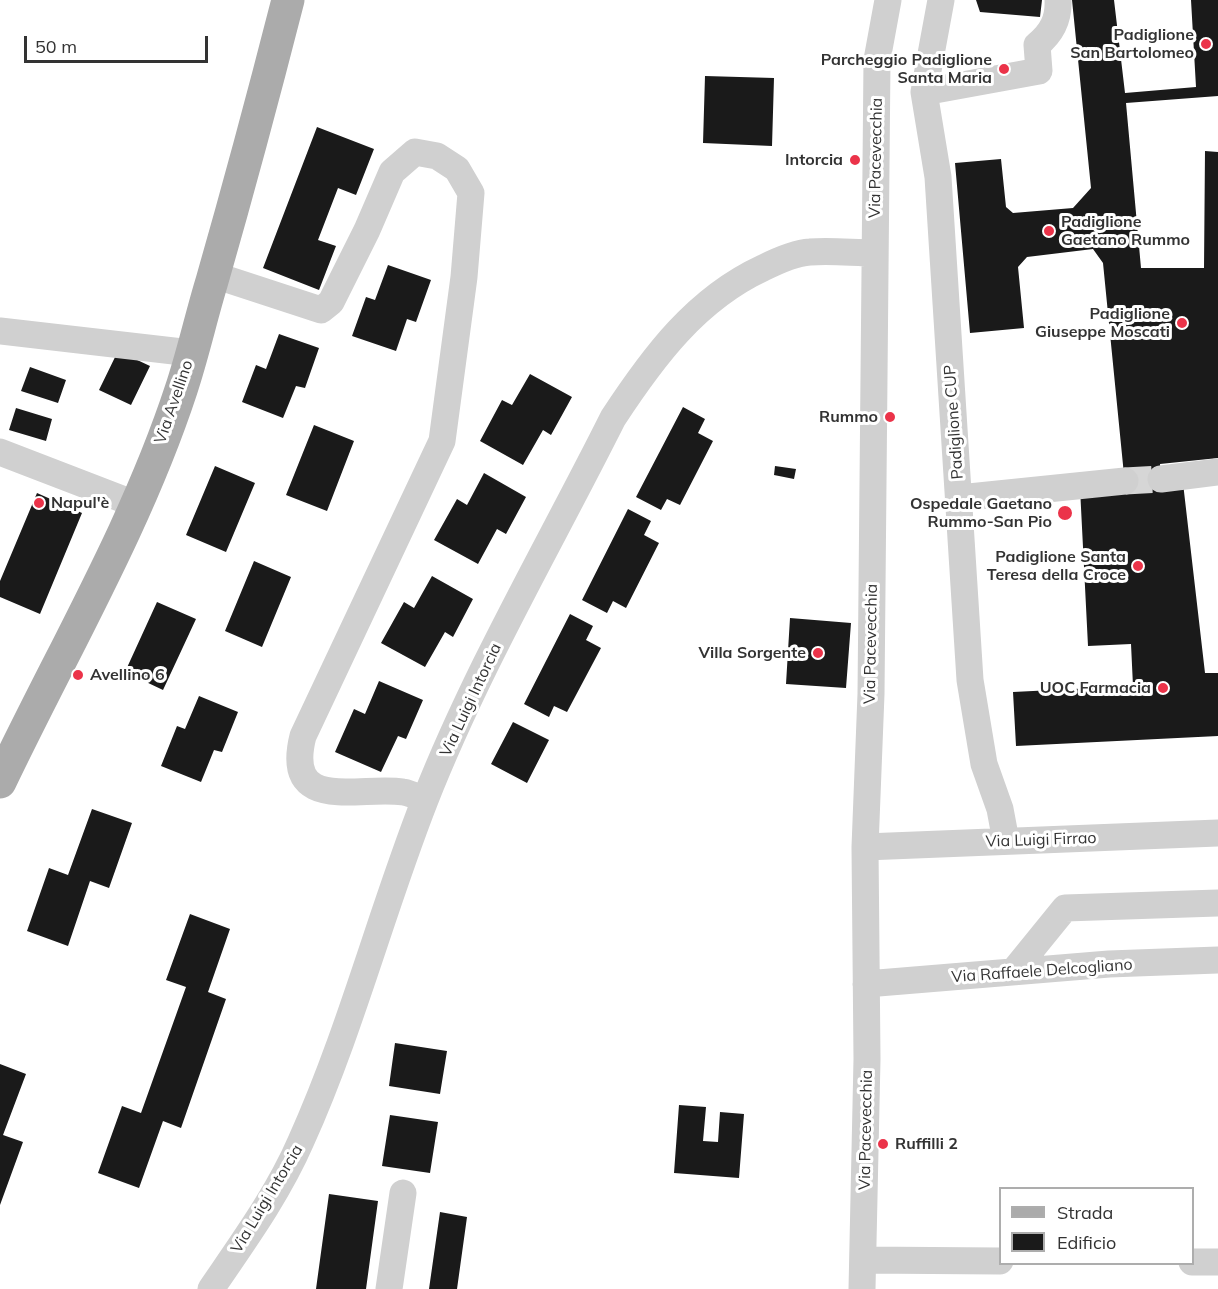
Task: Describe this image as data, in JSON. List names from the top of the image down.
{
  "streets": {
    "main road": ["Via Avellino"],
    "street": [
      "Via Pacevecchia",
      "Padiglione CUP",
      "Via Luigi Intorcia",
      "Via Luigi Firrao",
      "Via Raffaele Delcogliano"
    ]
  },
  "crossings": [
    ["Via Pacevecchia", "Via Luigi Intorcia"],
    ["Via Pacevecchia", "Via Luigi Firrao"],
    ["Via Pacevecchia", "Via Raffaele Delcogliano"],
    ["Padiglione CUP", "Via Luigi Firrao"]
  ],
  "places": [
    "Padiglione San Bartolomeo",
    "Parcheggio Padiglione Santa Maria",
    "Intorcia",
    "Padiglione Gaetano Rummo",
    "Padiglione Giuseppe Moscati",
    "Rummo",
    "Napul'è",
    "Ospedale Gaetano Rummo-San Pio",
    "Padiglione Santa Teresa della Croce",
    "Villa Sorgente",
    "Avellino 6",
    "UOC Farmacia",
    "Ruffilli 2"
  ],
  "legend": ["Strada", "Edificio"],
  "scale_bar": "50 m"
}
